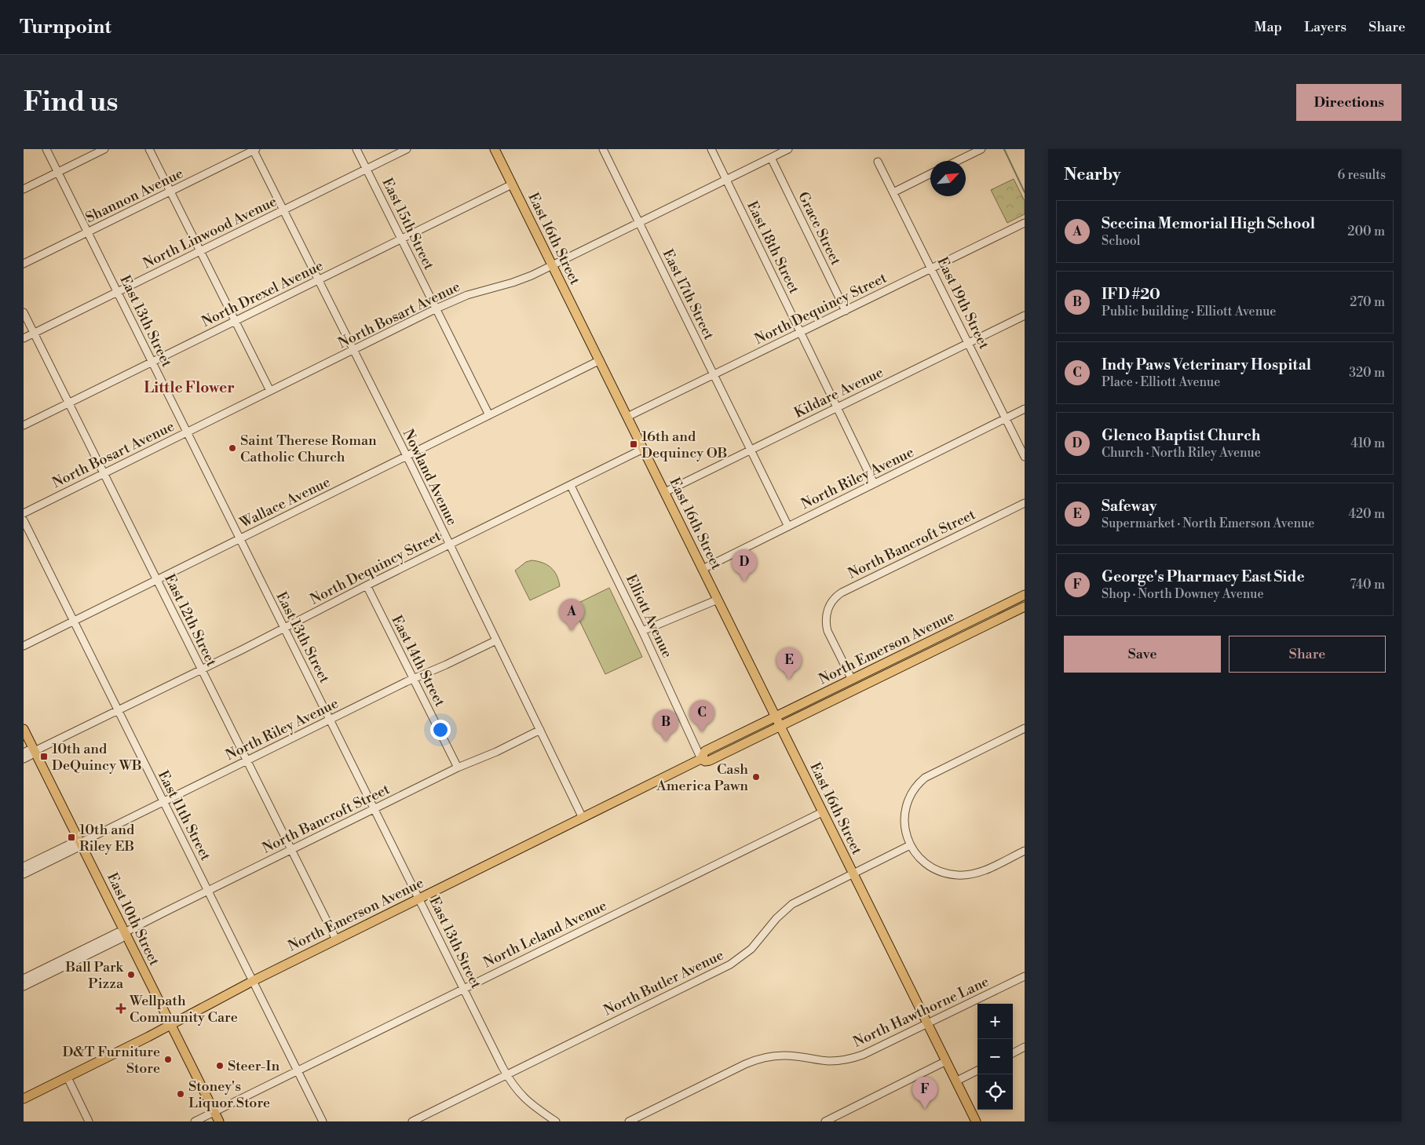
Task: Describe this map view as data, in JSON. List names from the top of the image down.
{
  "streets": {
    "main road": ["East 16th Street", "North Emerson Avenue", "East 10th Street"],
    "street": [
      "Shannon Avenue",
      "East 15th Street",
      "Grace Street",
      "North Linwood Avenue",
      "East 18th Street",
      "North Drexel Avenue",
      "East 17th Street",
      "East 19th Street",
      "North Dequincy Street",
      "North Bosart Avenue",
      "East 13th Street",
      "Kildare Avenue",
      "Nowland Avenue",
      "North Riley Avenue",
      "Wallace Avenue",
      "North Bancroft Street",
      "Elliott Avenue",
      "East 12th Street",
      "East 14th Street",
      "East 11th Street",
      "North Leland Avenue",
      "North Butler Avenue",
      "North Hawthorne Lane"
    ]
  },
  "crossings": [
    ["Shannon Avenue", "East 13th Street"],
    ["Shannon Avenue", "Nowland Avenue"],
    ["East 15th Street", "North Linwood Avenue"],
    ["East 15th Street", "North Drexel Avenue"],
    ["East 15th Street", "North Bosart Avenue"],
    ["East 15th Street", "Wallace Avenue"],
    ["Grace Street", "North Dequincy Street"],
    ["Grace Street", "North Bosart Avenue"],
    ["North Linwood Avenue", "East 13th Street"],
    ["North Linwood Avenue", "Nowland Avenue"],
    ["North Linwood Avenue", "East 12th Street"],
    ["East 16th Street", "North Drexel Avenue"],
    ["East 16th Street", "North Dequincy Street"],
    ["East 16th Street", "North Bosart Avenue"],
    ["East 16th Street", "Kildare Avenue"],
    ["East 16th Street", "North Riley Avenue"],
    ["East 16th Street", "Wallace Avenue"],
    ["East 16th Street", "North Emerson Avenue"],
    ["East 16th Street", "North Leland Avenue"],
    ["East 16th Street", "North Butler Avenue"],
    ["East 16th Street", "North Hawthorne Lane"],
    ["East 18th Street", "North Dequincy Street"],
    ["East 18th Street", "North Bosart Avenue"],
    ["East 18th Street", "Kildare Avenue"],
    ["East 18th Street", "North Riley Avenue"],
    ["North Drexel Avenue", "East 13th Street"],
    ["North Drexel Avenue", "Nowland Avenue"],
    ["North Drexel Avenue", "East 12th Street"],
    ["East 17th Street", "North Dequincy Street"],
    ["East 17th Street", "North Bosart Avenue"],
    ["East 17th Street", "Kildare Avenue"],
    ["East 17th Street", "North Riley Avenue"],
    ["East 19th Street", "North Dequincy Street"],
    ["East 19th Street", "Kildare Avenue"],
    ["East 19th Street", "North Riley Avenue"],
    ["North Dequincy Street", "East 13th Street"],
    ["North Dequincy Street", "Nowland Avenue"],
    ["North Dequincy Street", "Elliott Avenue"],
    ["North Dequincy Street", "East 12th Street"],
    ["North Dequincy Street", "East 14th Street"],
    ["North Dequincy Street", "East 11th Street"],
    ["North Dequincy Street", "East 10th Street"],
    ["North Bosart Avenue", "East 13th Street"],
    ["North Bosart Avenue", "Nowland Avenue"],
    ["North Bosart Avenue", "East 12th Street"],
    ["East 13th Street", "North Riley Avenue"],
    ["East 13th Street", "Wallace Avenue"],
    ["East 13th Street", "North Bancroft Street"],
    ["East 13th Street", "North Emerson Avenue"],
    ["East 13th Street", "North Leland Avenue"],
    ["East 13th Street", "North Butler Avenue"],
    ["Nowland Avenue", "North Riley Avenue"],
    ["Nowland Avenue", "Wallace Avenue"],
    ["Nowland Avenue", "North Bancroft Street"],
    ["Nowland Avenue", "North Emerson Avenue"],
    ["North Riley Avenue", "East 12th Street"],
    ["North Riley Avenue", "East 14th Street"],
    ["North Riley Avenue", "East 11th Street"],
    ["North Riley Avenue", "East 10th Street"],
    ["Wallace Avenue", "East 12th Street"],
    ["Wallace Avenue", "East 11th Street"],
    ["North Bancroft Street", "East 12th Street"],
    ["North Bancroft Street", "North Emerson Avenue"],
    ["North Bancroft Street", "East 14th Street"],
    ["North Bancroft Street", "East 11th Street"],
    ["North Bancroft Street", "East 10th Street"],
    ["Elliott Avenue", "North Emerson Avenue"],
    ["East 12th Street", "North Emerson Avenue"],
    ["North Emerson Avenue", "East 11th Street"],
    ["North Emerson Avenue", "East 10th Street"],
    ["East 11th Street", "North Leland Avenue"],
    ["East 10th Street", "North Leland Avenue"]
  ],
  "districts": ["Little Flower"],
  "places": {
    "transit": ["16th and Dequincy OB", "10th and DeQuincy WB", "10th and Riley EB"],
    "other": [
      "Saint Therese Roman Catholic Church",
      "Cash America Pawn",
      "Ball Park Pizza",
      "D&T Furniture Store",
      "Steer-In",
      "Stoney's Liquor Store"
    ],
    "health": ["Wellpath Community Care"]
  },
  "north": "top right",
  "page": {
    "header": "Turnpoint",
    "nav": ["Map", "Layers", "Share"],
    "buttons": [
      "Directions",
      ["Save", "Share"]
    ],
    "title": "Find us",
    "heading": ["Nearby", "6 results"],
    "list": [
      {
        "mark": "A",
        "name": "Scecina Memorial High School",
        "note": "School",
        "value": "200 m"
      },
      {
        "mark": "B",
        "name": "IFD #20",
        "note": "Public building · Elliott Avenue",
        "value": "270 m"
      },
      {
        "mark": "C",
        "name": "Indy Paws Veterinary Hospital",
        "note": "Place · Elliott Avenue",
        "value": "320 m"
      },
      {
        "mark": "D",
        "name": "Glenco Baptist Church",
        "note": "Church · North Riley Avenue",
        "value": "410 m"
      },
      {
        "mark": "E",
        "name": "Safeway",
        "note": "Supermarket · North Emerson Avenue",
        "value": "420 m"
      },
      {
        "mark": "F",
        "name": "George's Pharmacy East Side",
        "note": "Shop · North Downey Avenue",
        "value": "740 m"
      }
    ],
    "pins": [
      "D",
      "A",
      "E",
      "C",
      "B",
      "F"
    ],
    "map_buttons": ["+", "−"]
  }
}
